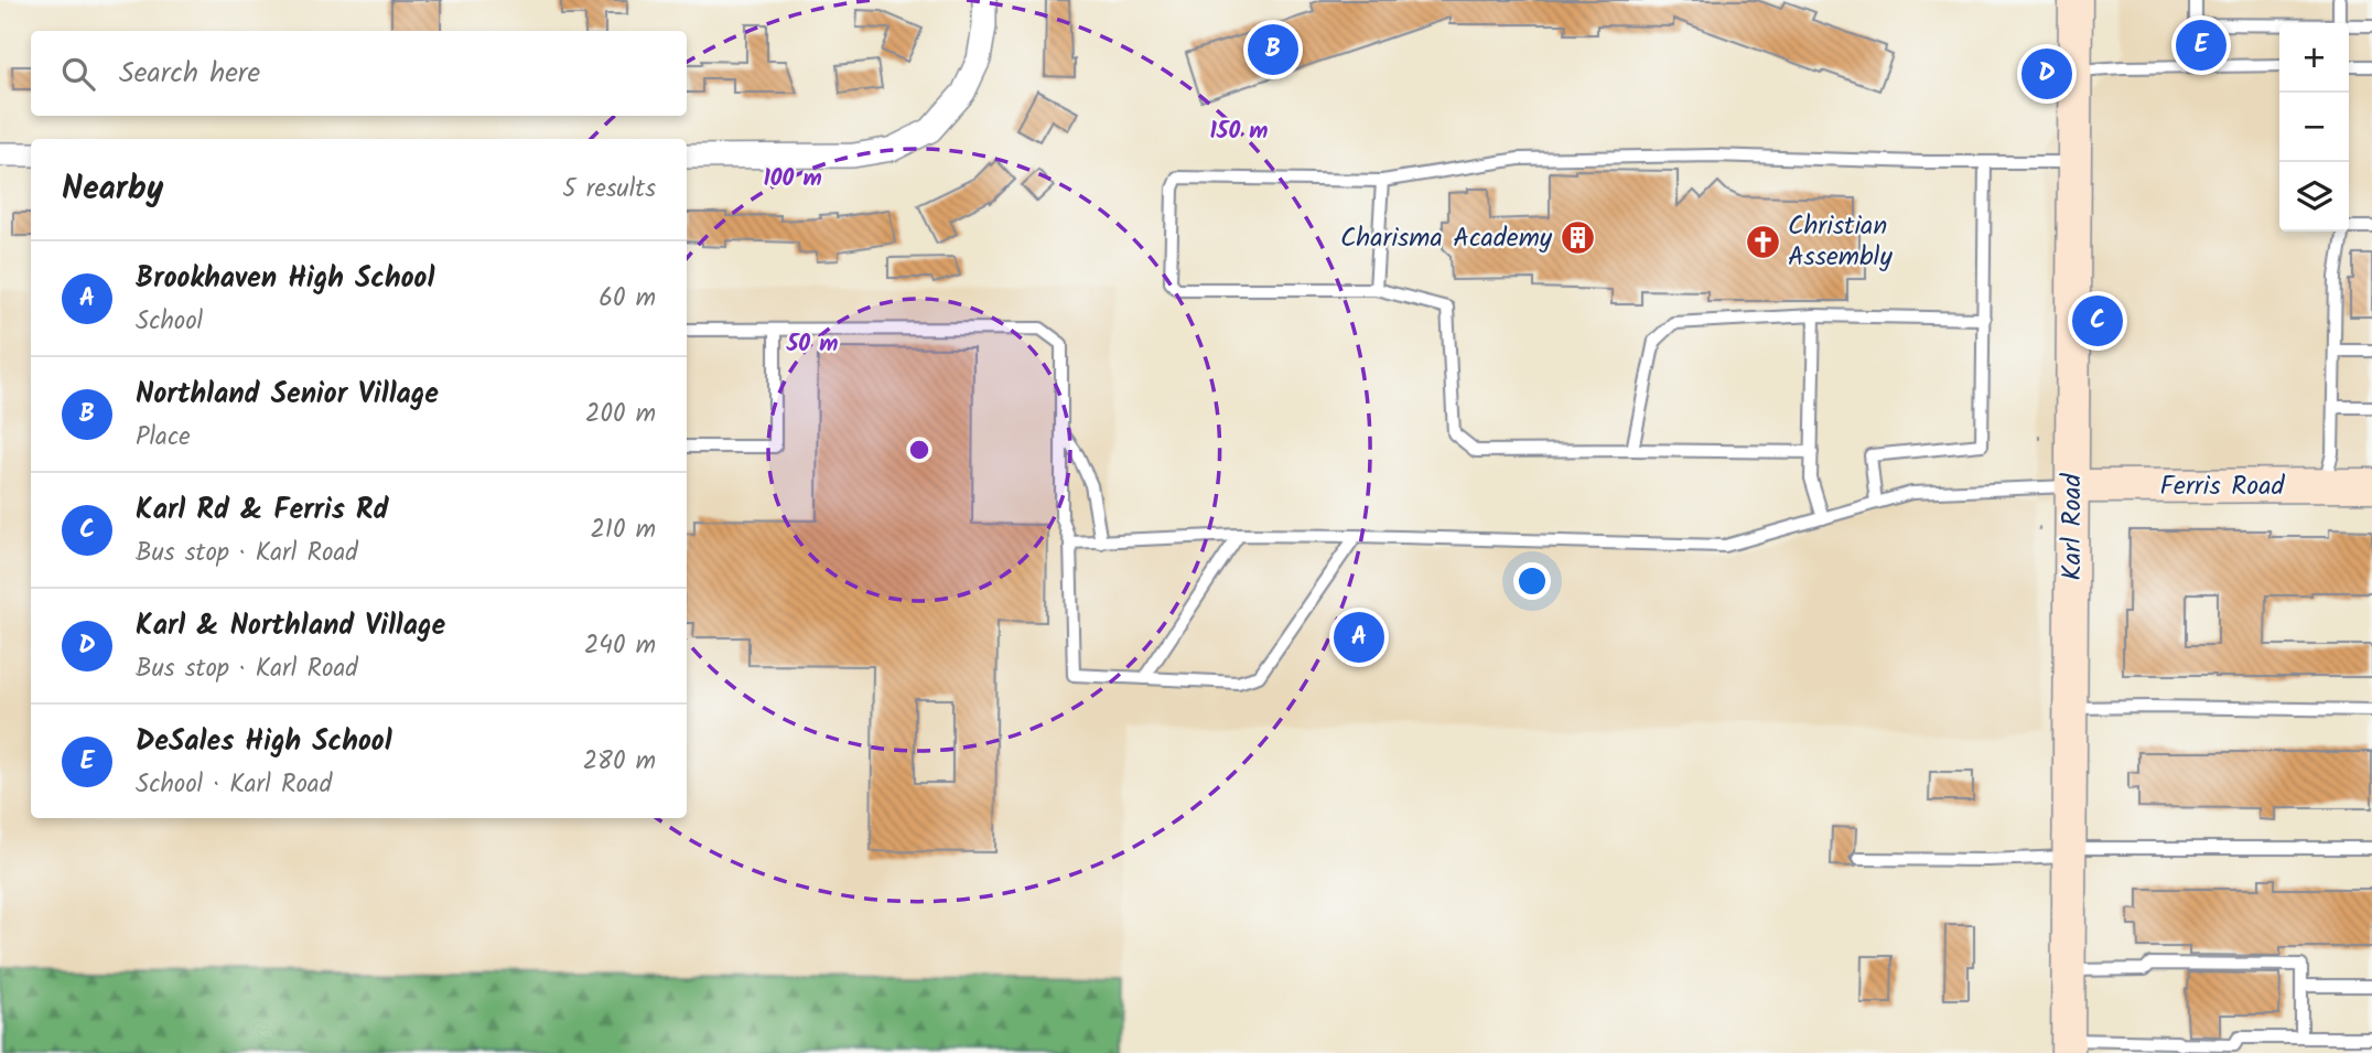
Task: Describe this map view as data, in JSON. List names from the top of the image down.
{
  "streets": {
    "main road": ["Ferris Road", "Karl Road"]
  },
  "crossings": [
    ["Ferris Road", "Karl Road"]
  ],
  "places": {
    "building": ["Charisma Academy"],
    "church": ["Christian Assembly"]
  },
  "page": {
    "pins": [
      "E",
      "B",
      "D",
      "C",
      "A"
    ],
    "map_buttons": ["+", "−"],
    "search": "Search here",
    "heading": ["Nearby", "5 results"],
    "list": [
      {
        "mark": "A",
        "name": "Brookhaven High School",
        "note": "School",
        "value": "60 m"
      },
      {
        "mark": "B",
        "name": "Northland Senior Village",
        "note": "Place",
        "value": "200 m"
      },
      {
        "mark": "C",
        "name": "Karl Rd & Ferris Rd",
        "note": "Bus stop · Karl Road",
        "value": "210 m"
      },
      {
        "mark": "D",
        "name": "Karl & Northland Village",
        "note": "Bus stop · Karl Road",
        "value": "240 m"
      },
      {
        "mark": "E",
        "name": "DeSales High School",
        "note": "School · Karl Road",
        "value": "280 m"
      }
    ]
  },
  "rings": ["150 m", "100 m", "50 m"]
}
